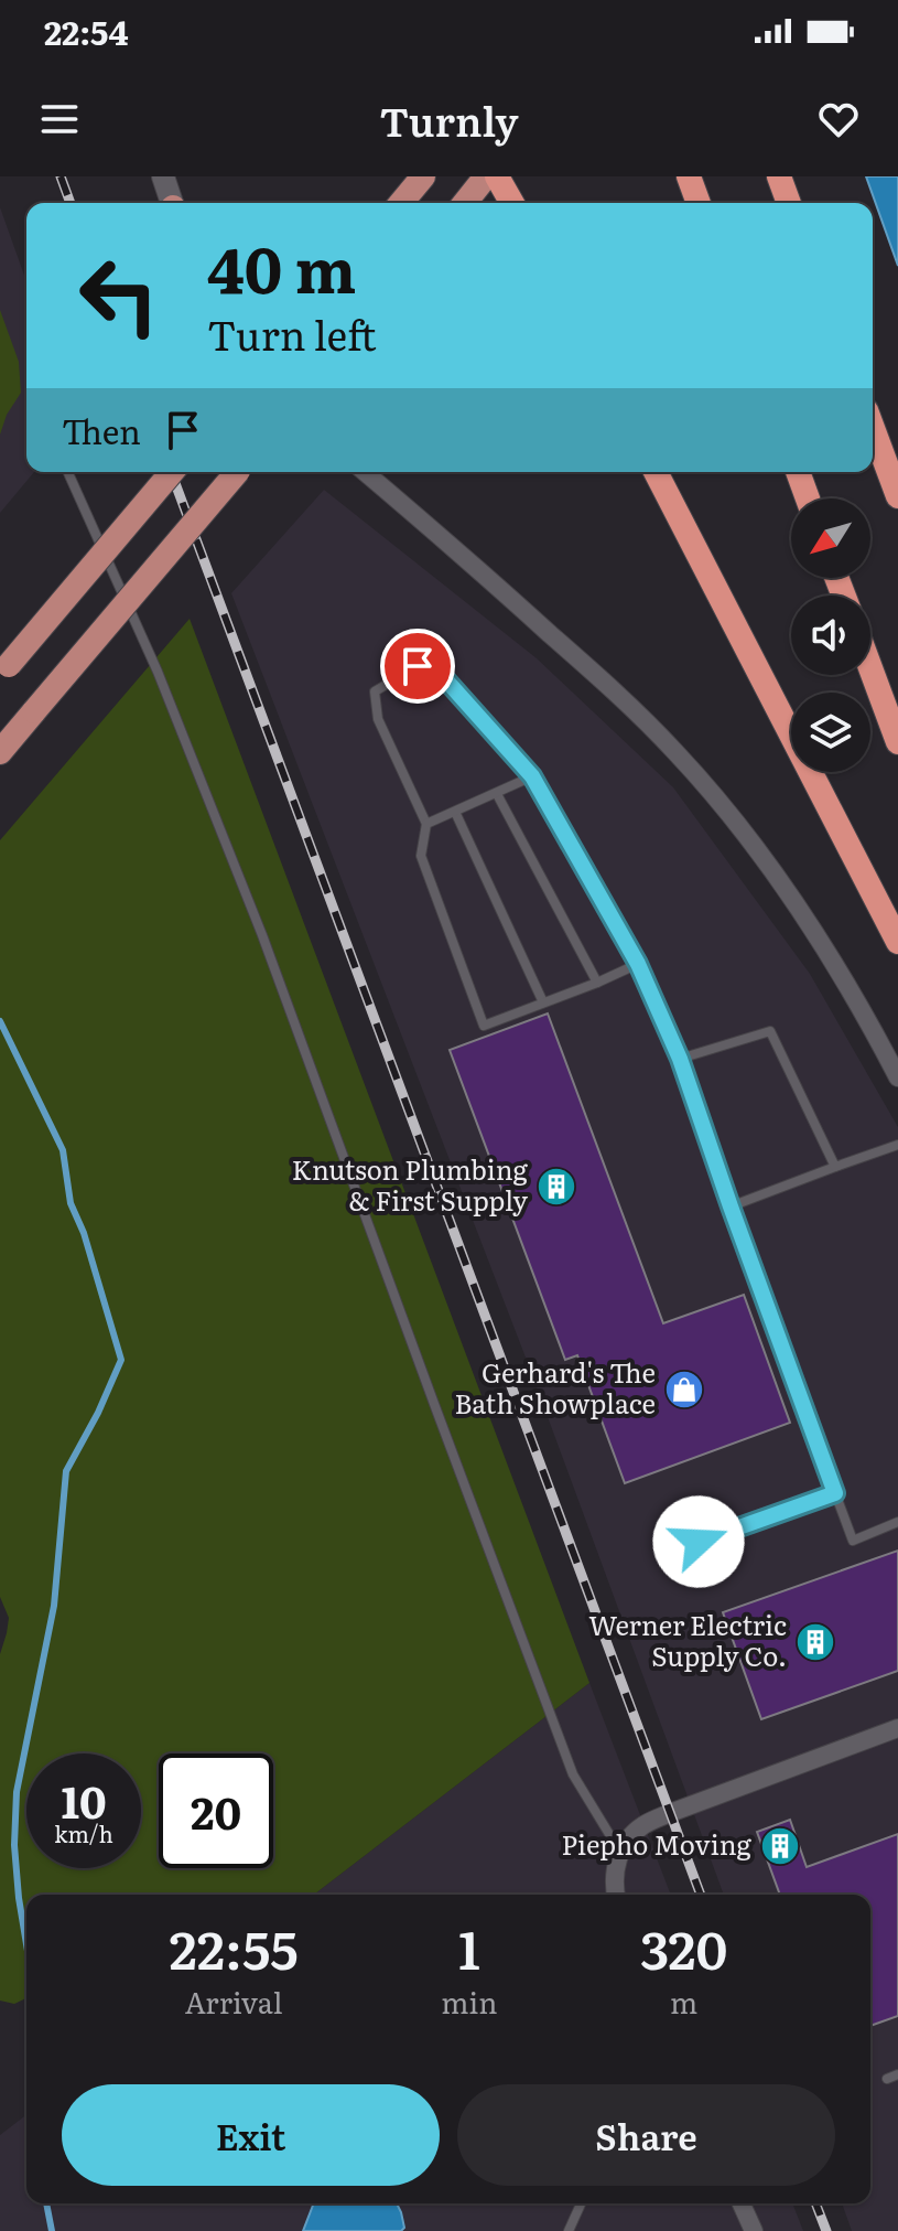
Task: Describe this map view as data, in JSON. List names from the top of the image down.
{
  "places": {
    "building": ["Knutson Plumbing & First Supply", "Werner Electric Supply Co.", "Piepho Moving"],
    "shop": ["Gerhard's The Bath Showplace"]
  },
  "north": "bottom left",
  "page": {
    "status": "22:54",
    "header": "Turnly",
    "turn": ["40 m", "Turn left"],
    "then": "Then",
    "speed": "10 km/h",
    "limit": "20",
    "eta": [
      "22:55",
      "Arrival",
      "1",
      "min",
      "320",
      "m"
    ],
    "buttons": ["Exit", "Share"]
  }
}
